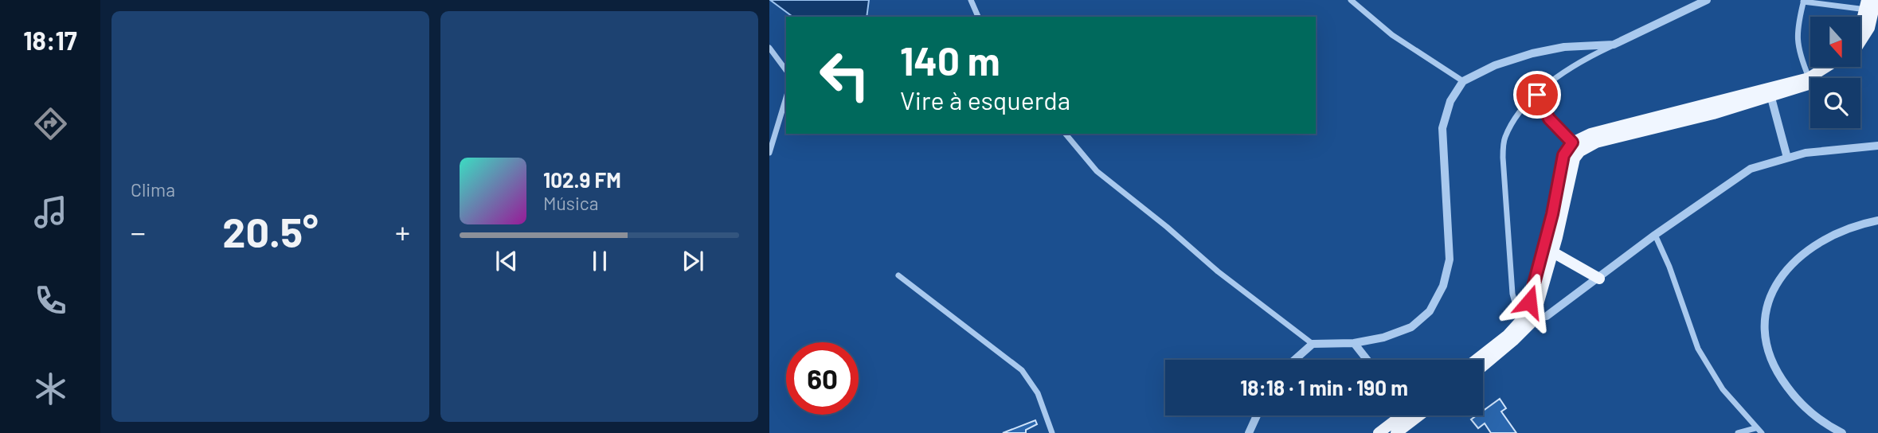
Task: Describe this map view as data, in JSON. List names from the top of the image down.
{
  "north": "bottom",
  "page": {
    "tabs": "18:17",
    "tile": "Clima",
    "turn": ["140 m", "Vire à esquerda"],
    "song": ["102.9 FM", "Música"],
    "heat": ["−", "20.5°", "+"],
    "limit": "60",
    "trip": "18:18 · 1 min · 190 m"
  }
}
